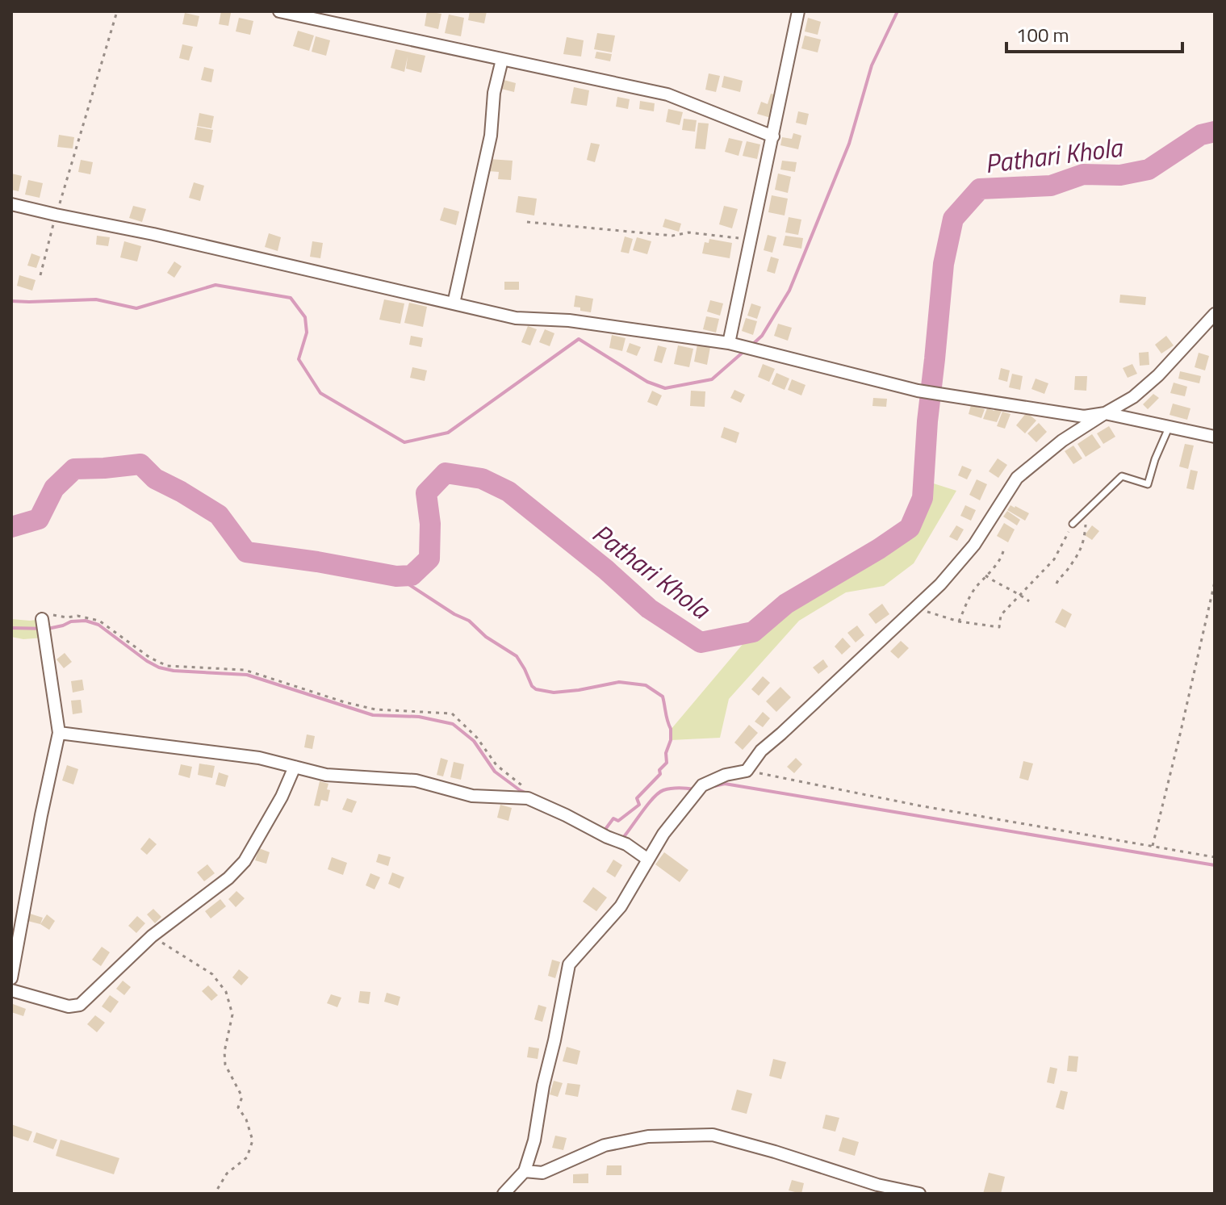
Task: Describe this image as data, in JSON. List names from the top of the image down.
{
  "water": ["Pathari Khola"],
  "scale_bar": "100 m"
}
